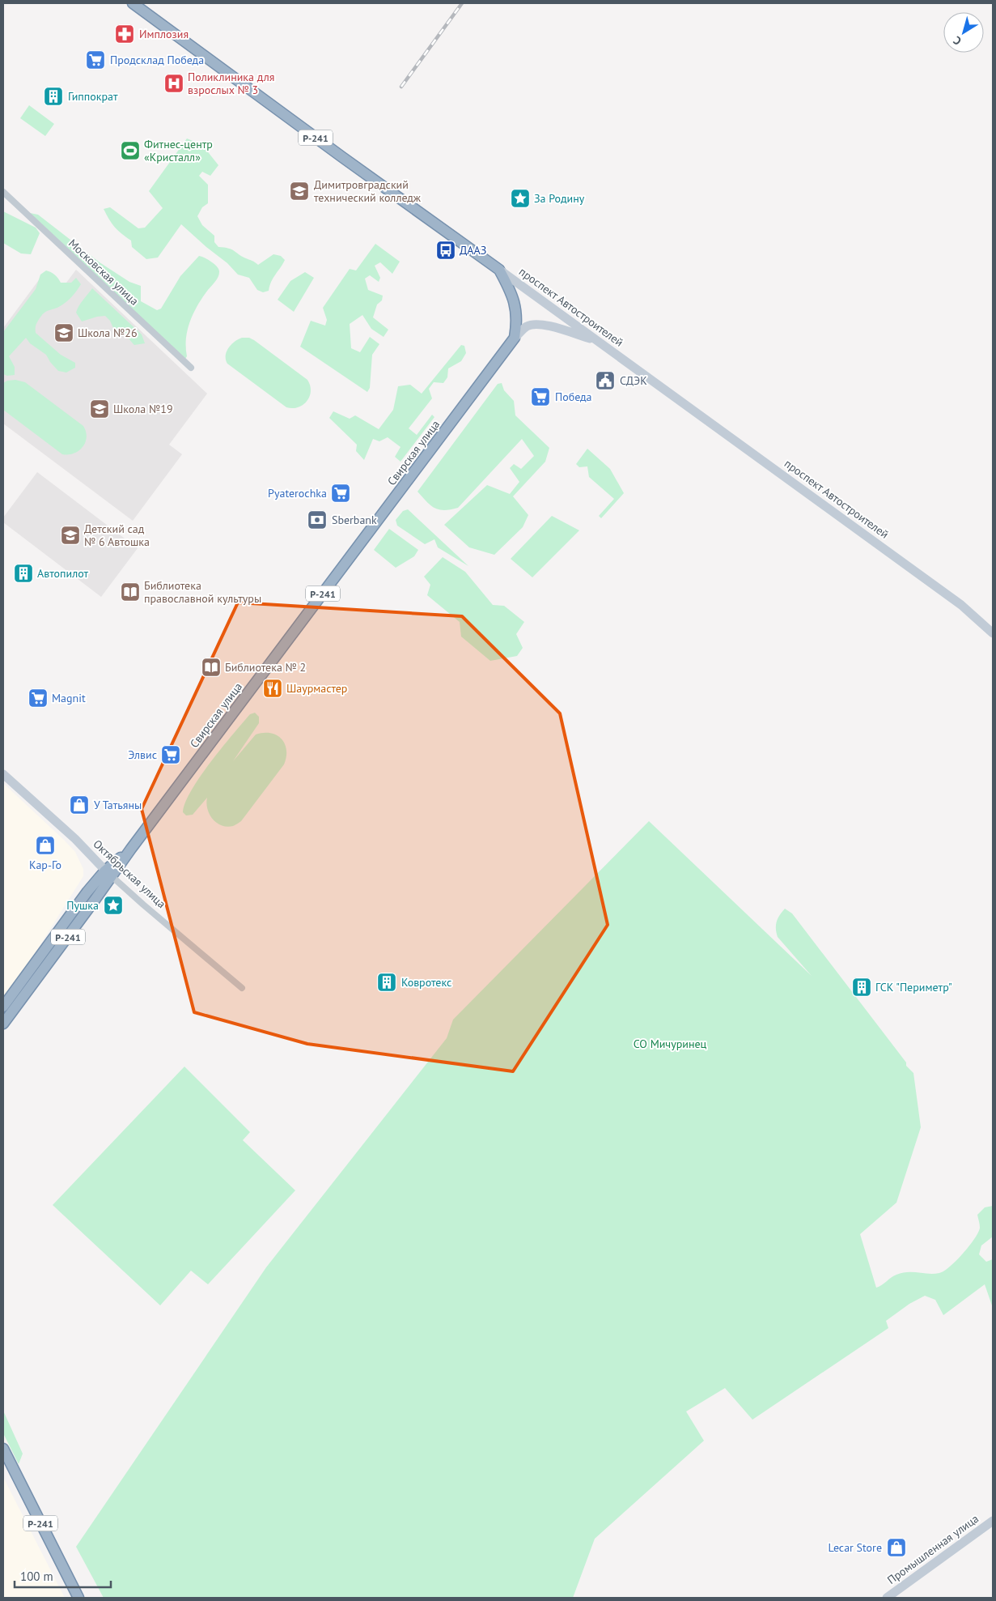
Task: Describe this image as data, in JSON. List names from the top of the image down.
{
  "streets": {
    "highway": ["Р-241", "проспект Автостроителей", "Свирская улица"],
    "main road": ["Октябрьская улица", "Промышленная улица"],
    "street": ["Московская улица"]
  },
  "crossings": [
    ["Р-241", "проспект Автостроителей"],
    ["Р-241", "Свирская улица"],
    ["Р-241", "Октябрьская улица"],
    ["проспект Автостроителей", "Свирская улица"],
    ["Свирская улица", "Октябрьская улица"]
  ],
  "parks": ["СО Мичуринец"],
  "places": {
    "pharmacy": ["Имплозия"],
    "supermarket": [
      "Продсклад Победа",
      "Победа",
      "Pyaterochka",
      "Magnit",
      "Элвис"
    ],
    "hospital": ["Поликлиника для взрослых № 3"],
    "building": [
      "Гиппократ",
      "Автопилот",
      "Ковротекс",
      "ГСК \"Периметр\""
    ],
    "sports": ["Фитнес-центр «Кристалл»"],
    "school or university": [
      "Димитровградский технический колледж",
      "Школа №26",
      "Школа №19",
      "Детский сад № 6 Автошка"
    ],
    "place": ["За Родину", "Пушка"],
    "bus stop": ["ДААЗ"],
    "public building": ["СДЭК"],
    "bank": ["Sberbank"],
    "library": ["Библиотека православной культуры", "Библиотека № 2"],
    "restaurant": ["Шаурмастер"],
    "shop": ["У Татьяны", "Кар-Го", "Lecar Store"]
  },
  "scale_bar": "100 m",
  "north": "bottom left"
}
